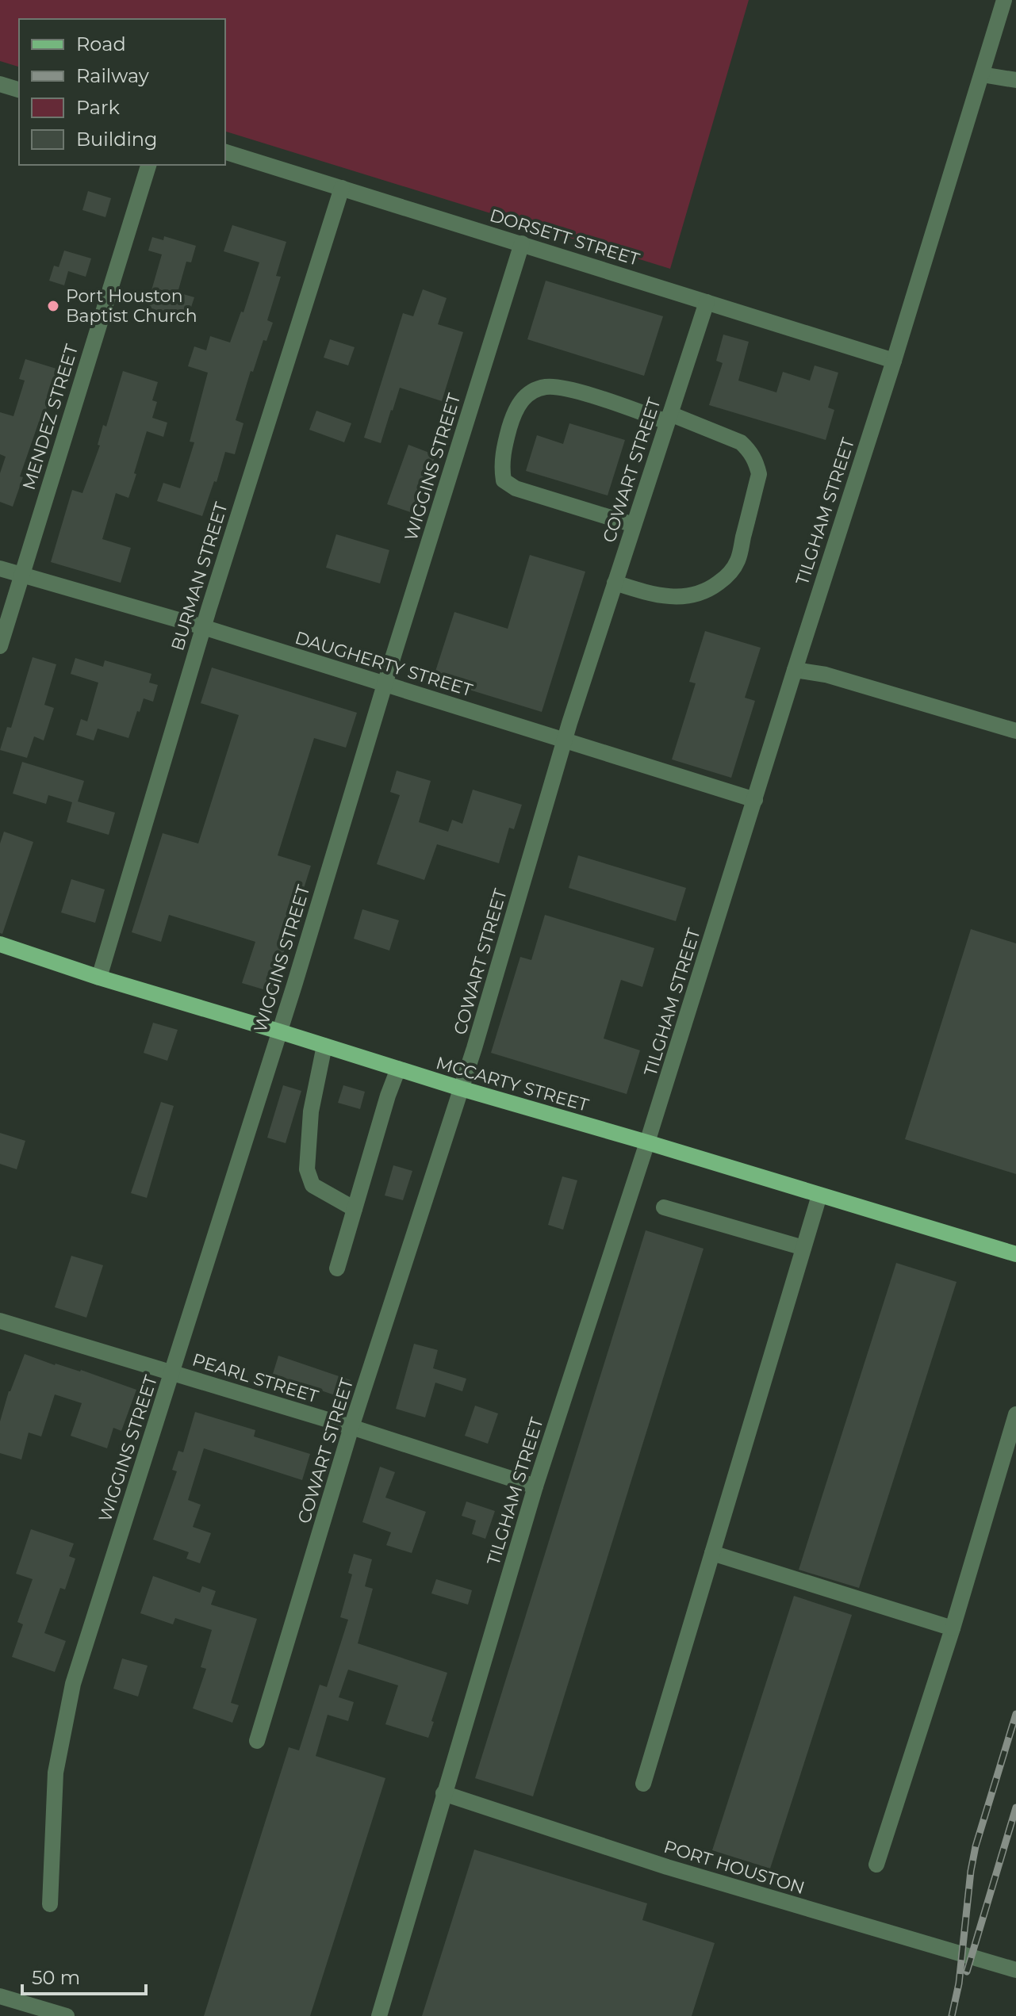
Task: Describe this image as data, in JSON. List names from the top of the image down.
{
  "streets": {
    "main road": ["MCCARTY STREET"],
    "street": [
      "DORSETT STREET",
      "MENDEZ STREET",
      "WIGGINS STREET",
      "COWART STREET",
      "TILGHAM STREET",
      "BURMAN STREET",
      "DAUGHERTY STREET",
      "PEARL STREET",
      "PORT HOUSTON"
    ]
  },
  "crossings": [
    ["DORSETT STREET", "WIGGINS STREET"],
    ["DORSETT STREET", "COWART STREET"],
    ["DORSETT STREET", "TILGHAM STREET"],
    ["DORSETT STREET", "BURMAN STREET"],
    ["MENDEZ STREET", "DAUGHERTY STREET"],
    ["WIGGINS STREET", "DAUGHERTY STREET"],
    ["WIGGINS STREET", "MCCARTY STREET"],
    ["WIGGINS STREET", "PEARL STREET"],
    ["COWART STREET", "DAUGHERTY STREET"],
    ["COWART STREET", "MCCARTY STREET"],
    ["COWART STREET", "PEARL STREET"],
    ["TILGHAM STREET", "DAUGHERTY STREET"],
    ["TILGHAM STREET", "MCCARTY STREET"],
    ["TILGHAM STREET", "PEARL STREET"],
    ["TILGHAM STREET", "PORT HOUSTON"],
    ["BURMAN STREET", "DAUGHERTY STREET"],
    ["BURMAN STREET", "MCCARTY STREET"]
  ],
  "places": ["Port Houston Baptist Church"],
  "legend": [
    "Road",
    "Railway",
    "Park",
    "Building"
  ],
  "scale_bar": "50 m"
}
